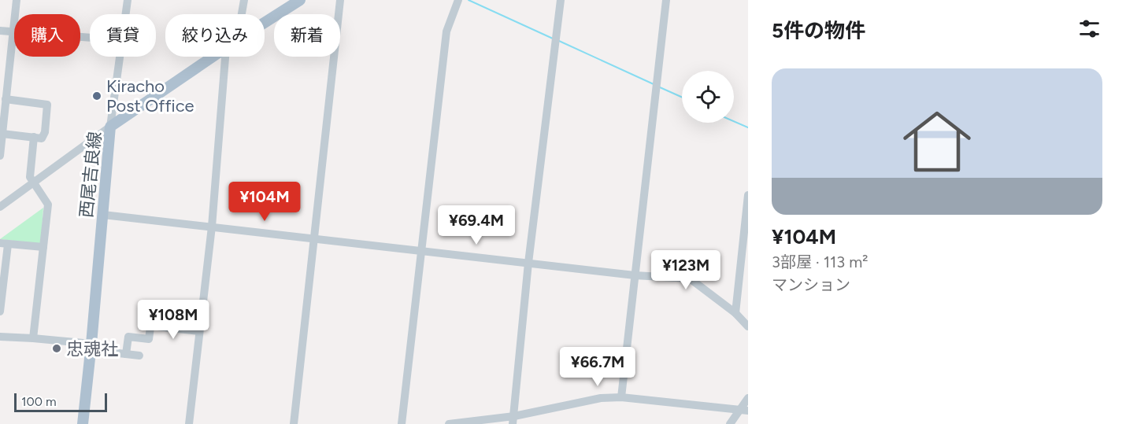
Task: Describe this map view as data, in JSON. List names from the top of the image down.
{
  "streets": {
    "main road": ["西尾吉良線"]
  },
  "places": ["Kiracho Post Office", "忠魂社"],
  "scale_bar": "100 m",
  "page": {
    "heading": "5件の物件",
    "chip": [
      "購入",
      "賃貸",
      "絞り込み",
      "新着"
    ],
    "list": [
      {
        "name": "¥104M",
        "note": "3部屋 · 113 m² · マンション"
      }
    ],
    "price": [
      "¥104M",
      "¥69.4M",
      "¥123M",
      "¥108M",
      "¥66.7M"
    ],
    "scale": "100 m"
  }
}
